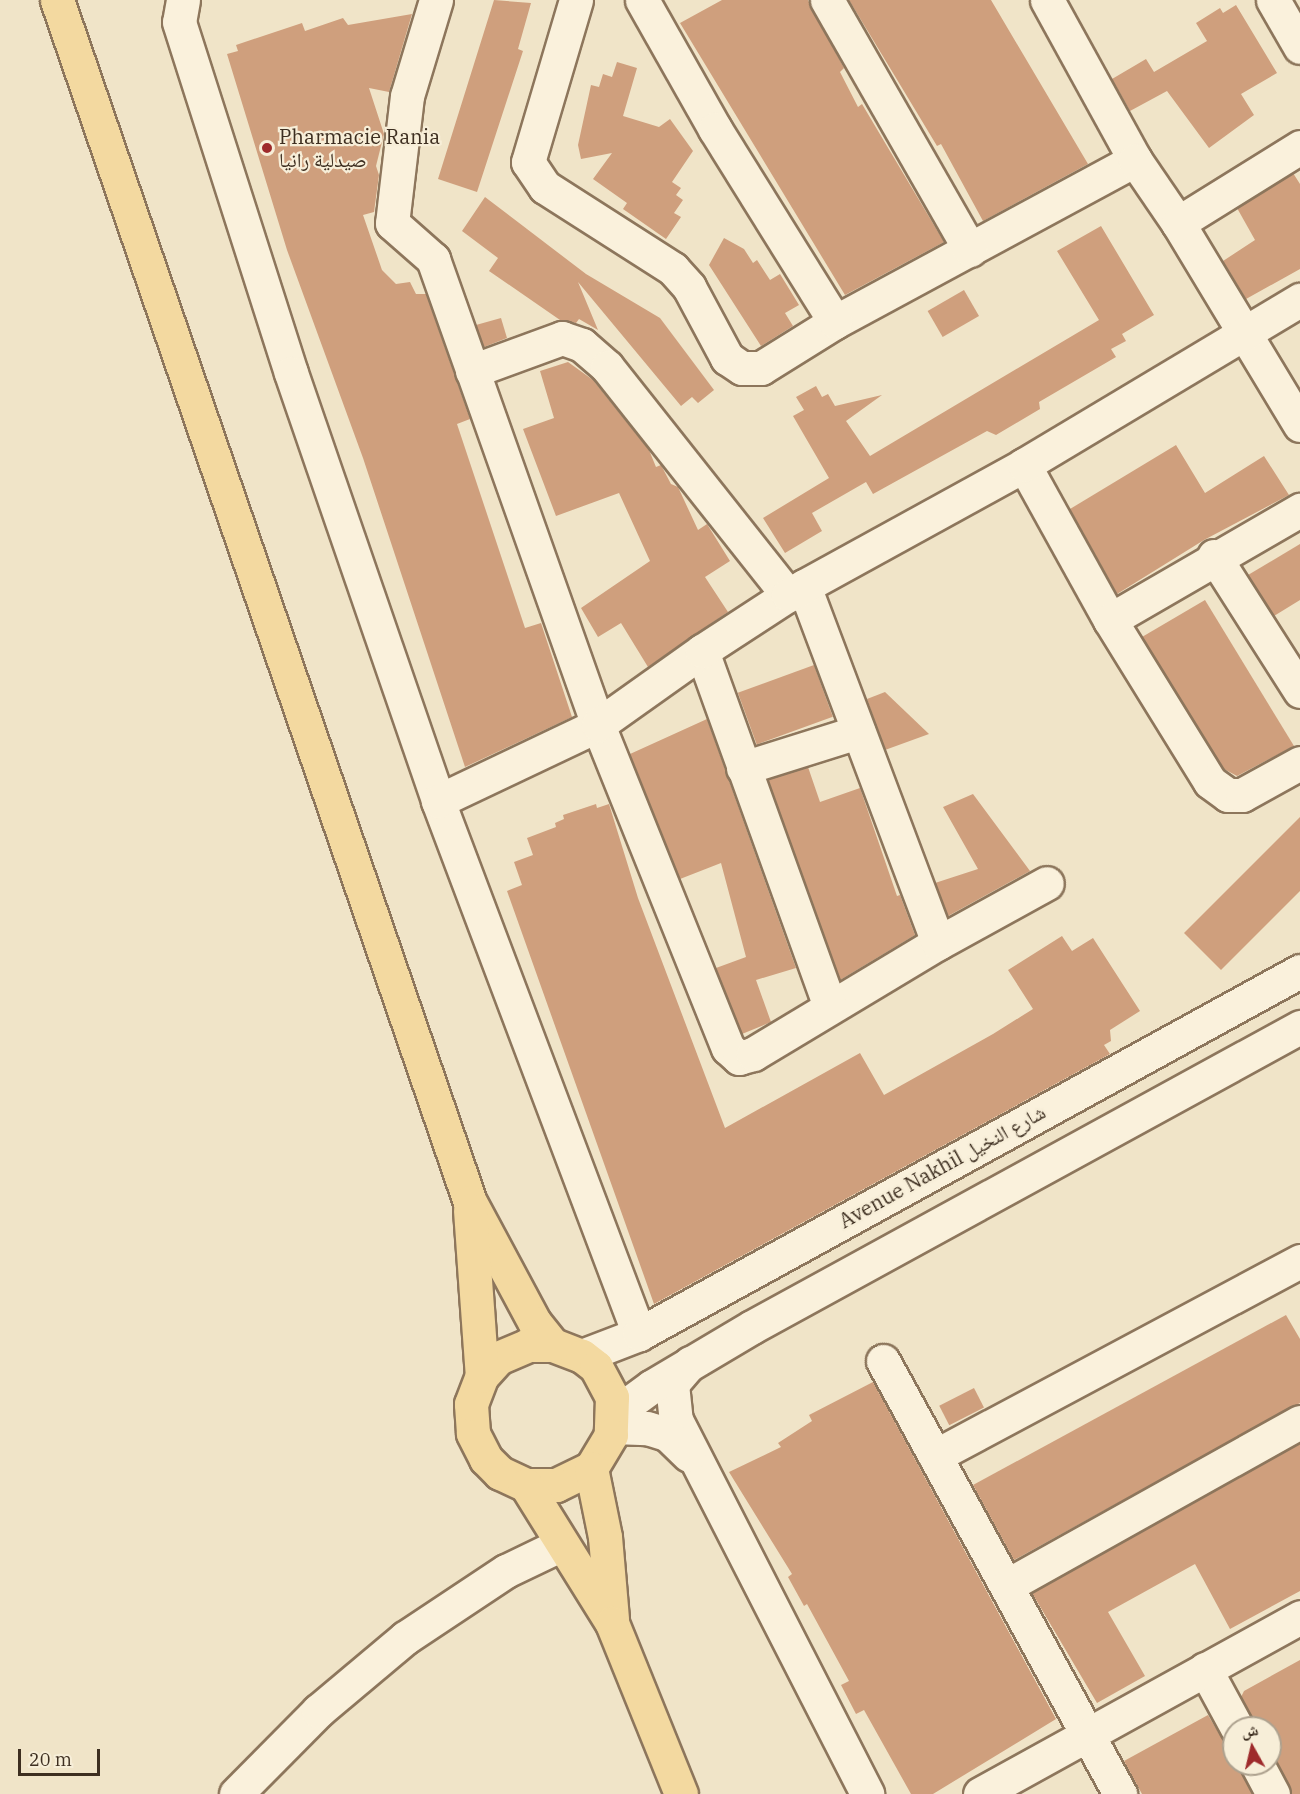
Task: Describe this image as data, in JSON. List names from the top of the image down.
{
  "streets": {
    "street": ["Avenue Nakhil شارع النخيل"]
  },
  "places": ["Pharmacie Rania صيدلية رانيا"],
  "scale_bar": "20 m",
  "north": "top"
}
